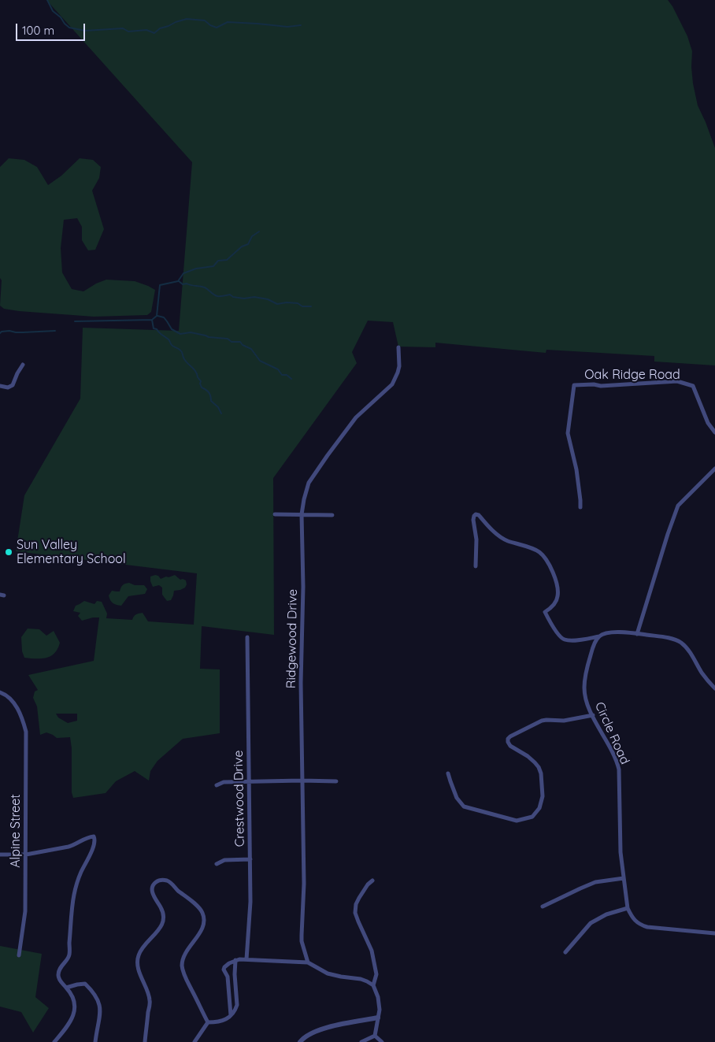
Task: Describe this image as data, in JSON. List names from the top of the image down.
{
  "streets": {
    "street": [
      "Oak Ridge Road",
      "Ridgewood Drive",
      "Circle Road",
      "Crestwood Drive",
      "Alpine Street"
    ]
  },
  "places": ["Sun Valley Elementary School"],
  "scale_bar": "100 m"
}
